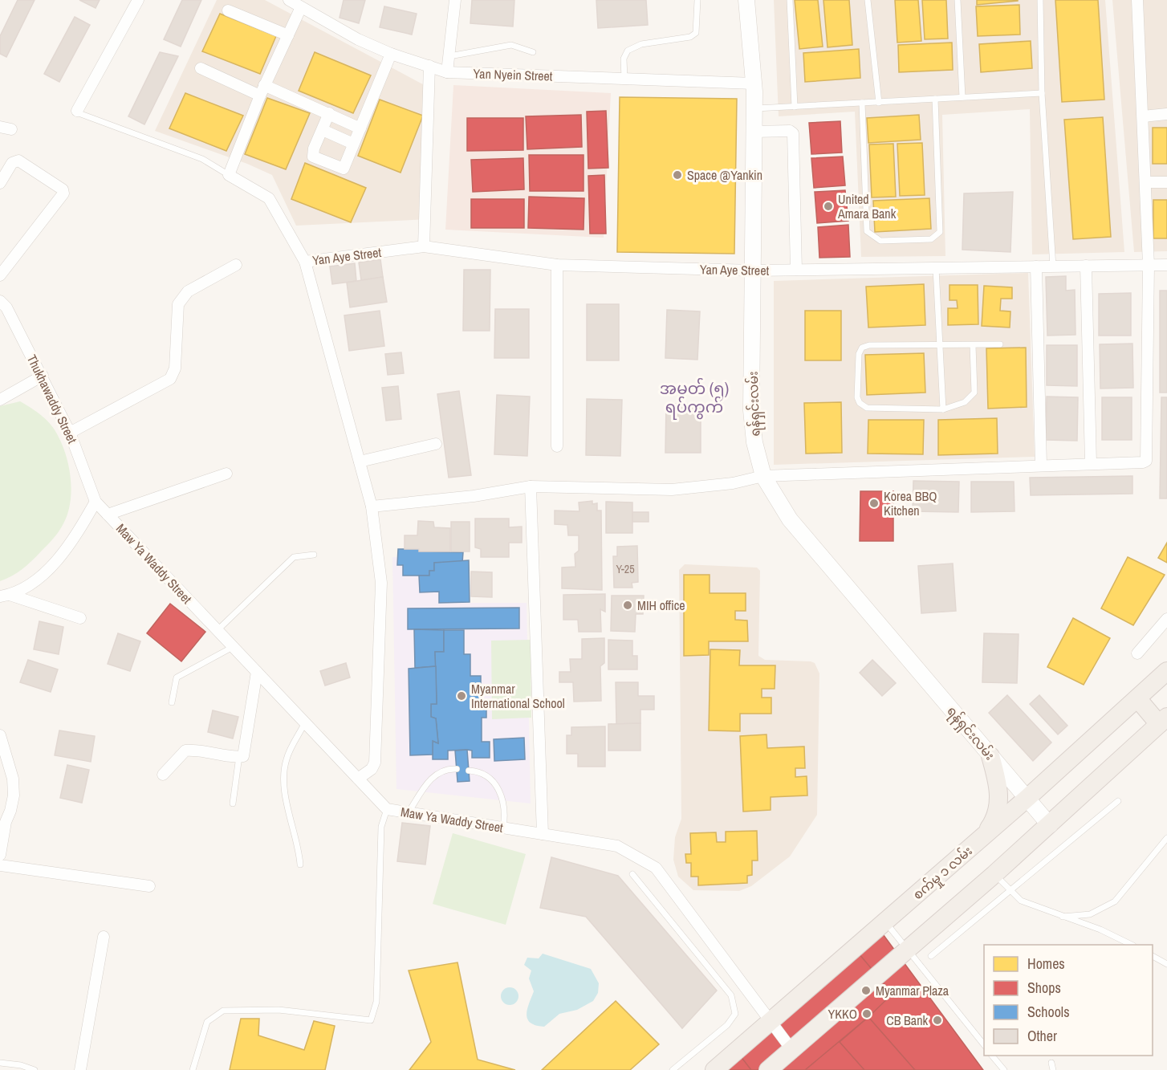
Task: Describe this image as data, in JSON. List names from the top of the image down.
{
  "streets": {
    "main road": ["ရန်ရှင်းလမ်း", "စက်မှု ၁ လမ်း"],
    "street": [
      "Yan Nyein Street",
      "Yan Aye Street",
      "Thukhawaddy Street",
      "Maw Ya Waddy Street"
    ]
  },
  "crossings": [
    ["Yan Nyein Street", "ရန်ရှင်းလမ်း"],
    ["Yan Aye Street", "ရန်ရှင်းလမ်း"],
    ["Thukhawaddy Street", "Maw Ya Waddy Street"],
    ["ရန်ရှင်းလမ်း", "စက်မှု ၁ လမ်း"],
    ["Maw Ya Waddy Street", "စက်မှု ၁ လမ်း"]
  ],
  "districts": ["အမှတ် (၅) ရပ်ကွက်"],
  "places": [
    "Space @Yankin",
    "United Amara Bank",
    "Korea BBQ Kitchen",
    "MIH office",
    "Myanmar International School",
    "Myanmar Plaza",
    "YKKO",
    "CB Bank"
  ],
  "house_numbers": ["Y-25"],
  "legend": [
    "Homes",
    "Shops",
    "Schools",
    "Other"
  ]
}
